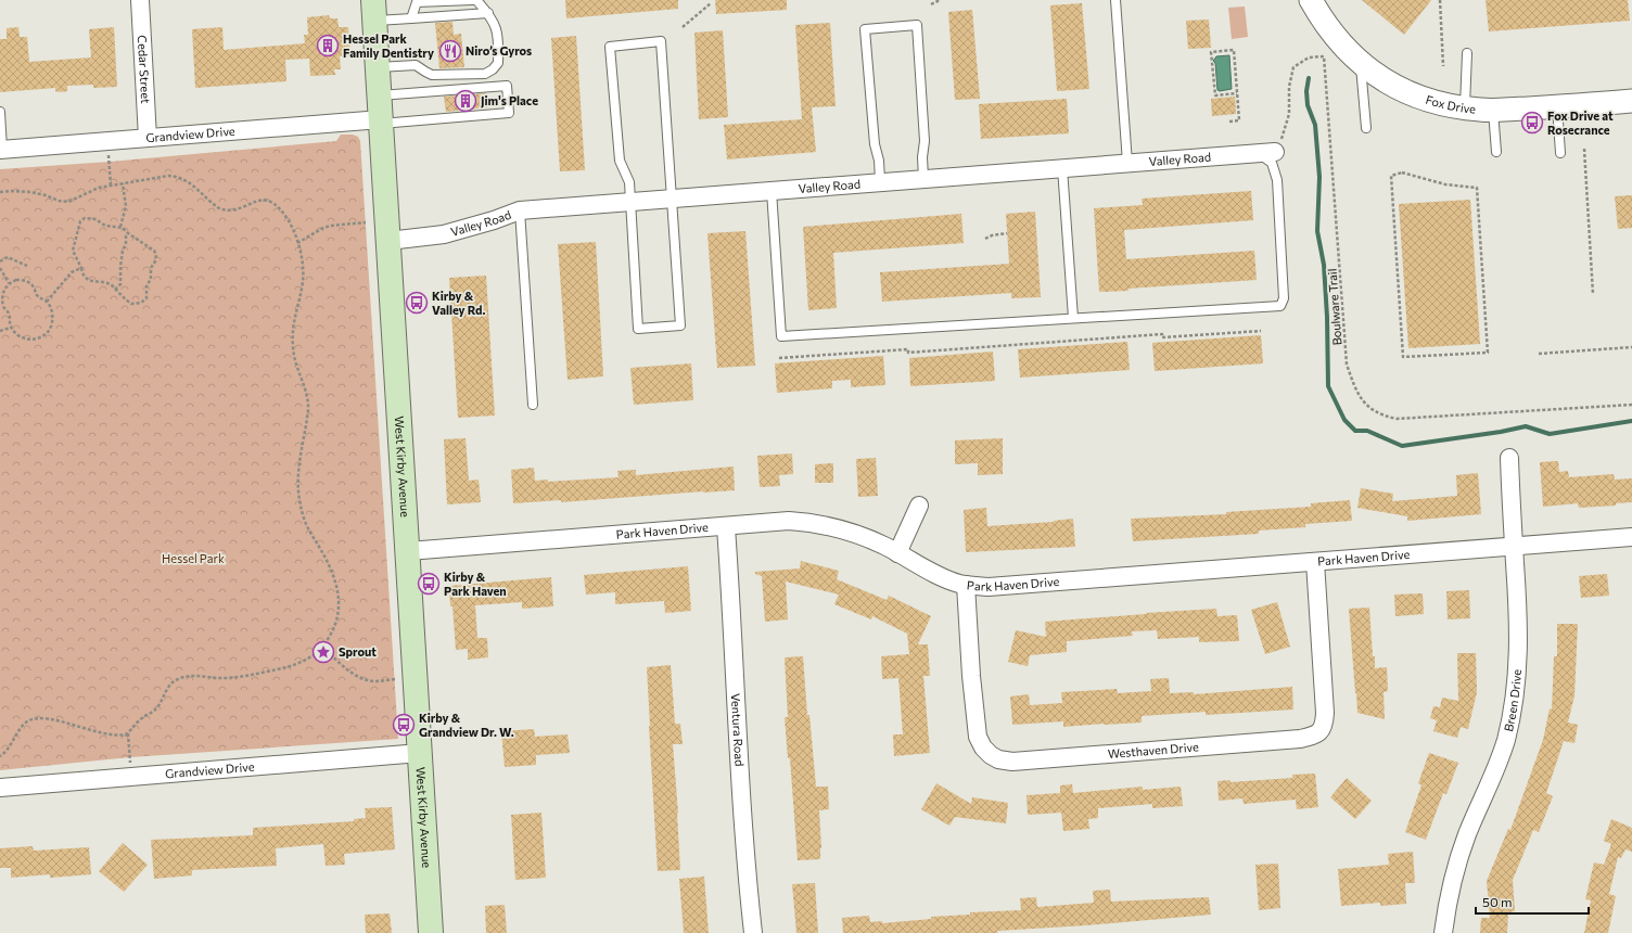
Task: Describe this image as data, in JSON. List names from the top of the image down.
{
  "streets": {
    "main road": ["West Kirby Avenue"],
    "street": [
      "Cedar Street",
      "Fox Drive",
      "Grandview Drive",
      "Valley Road",
      "Park Haven Drive",
      "Breen Drive",
      "Ventura Road",
      "Westhaven Drive"
    ],
    "path": ["Boulware Trail"]
  },
  "crossings": [
    ["Cedar Street", "Grandview Drive"],
    ["Grandview Drive", "West Kirby Avenue"],
    ["Valley Road", "Boulware Trail"],
    ["Valley Road", "West Kirby Avenue"],
    ["West Kirby Avenue", "Park Haven Drive"],
    ["Park Haven Drive", "Breen Drive"],
    ["Park Haven Drive", "Ventura Road"],
    ["Park Haven Drive", "Westhaven Drive"]
  ],
  "parks": ["Hessel Park"],
  "places": {
    "building": ["Hessel Park Family Dentistry", "Jim's Place"],
    "restaurant": ["Niro’s Gyros"],
    "bus stop": [
      "Fox Drive at Rosecrance",
      "Kirby & Valley Rd.",
      "Kirby & Park Haven",
      "Kirby & Grandview Dr. W."
    ],
    "place": ["Sprout"]
  },
  "scale_bar": "50 m"
}
